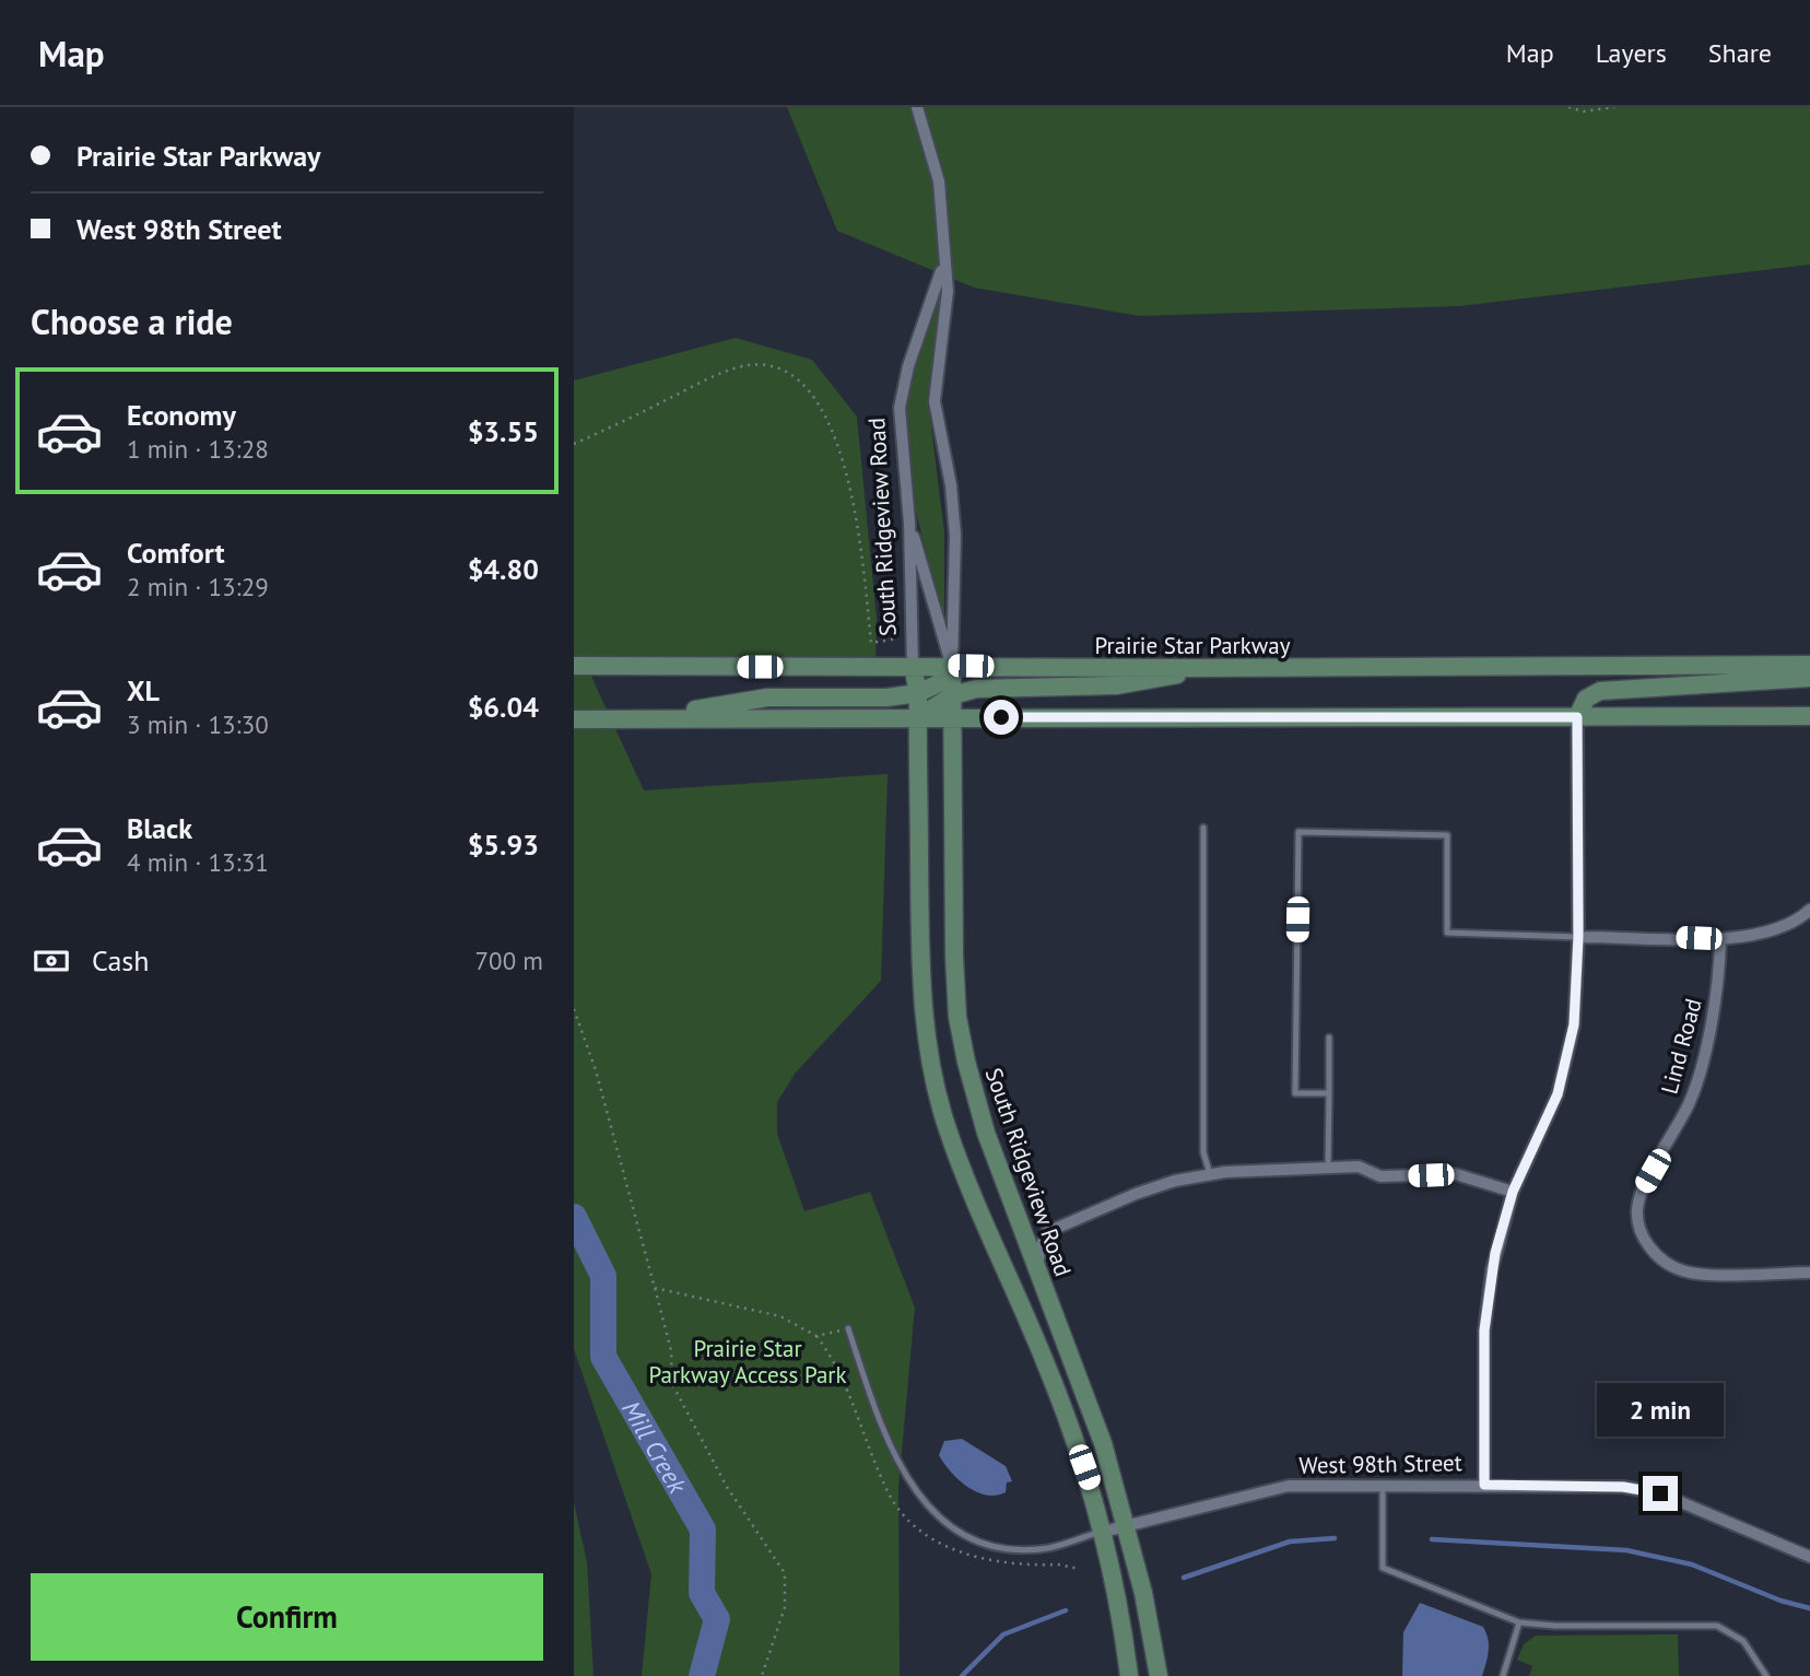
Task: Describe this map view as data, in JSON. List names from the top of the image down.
{
  "streets": {
    "main road": ["South Ridgeview Road", "Prairie Star Parkway"],
    "street": ["Lind Road", "West 98th Street"]
  },
  "crossings": [
    ["South Ridgeview Road", "Prairie Star Parkway"],
    ["South Ridgeview Road", "West 98th Street"]
  ],
  "water": ["Mill Creek"],
  "parks": ["Prairie Star Parkway Access Park"],
  "page": {
    "header": "Map",
    "nav": ["Map", "Layers", "Share"],
    "banner": ["Prairie Star Parkway", "West 98th Street"],
    "heading": "Choose a ride",
    "list": [
      {
        "name": "Economy",
        "note": "1 min · 13:28",
        "value": "$3.55"
      },
      {
        "name": "Comfort",
        "note": "2 min · 13:29",
        "value": "$4.80"
      },
      {
        "name": "XL",
        "note": "3 min · 13:30",
        "value": "$6.04"
      },
      {
        "name": "Black",
        "note": "4 min · 13:31",
        "value": "$5.93"
      }
    ],
    "pay": ["Cash", "700 m"],
    "bubble": "2 min",
    "buttons": "Confirm"
  }
}
